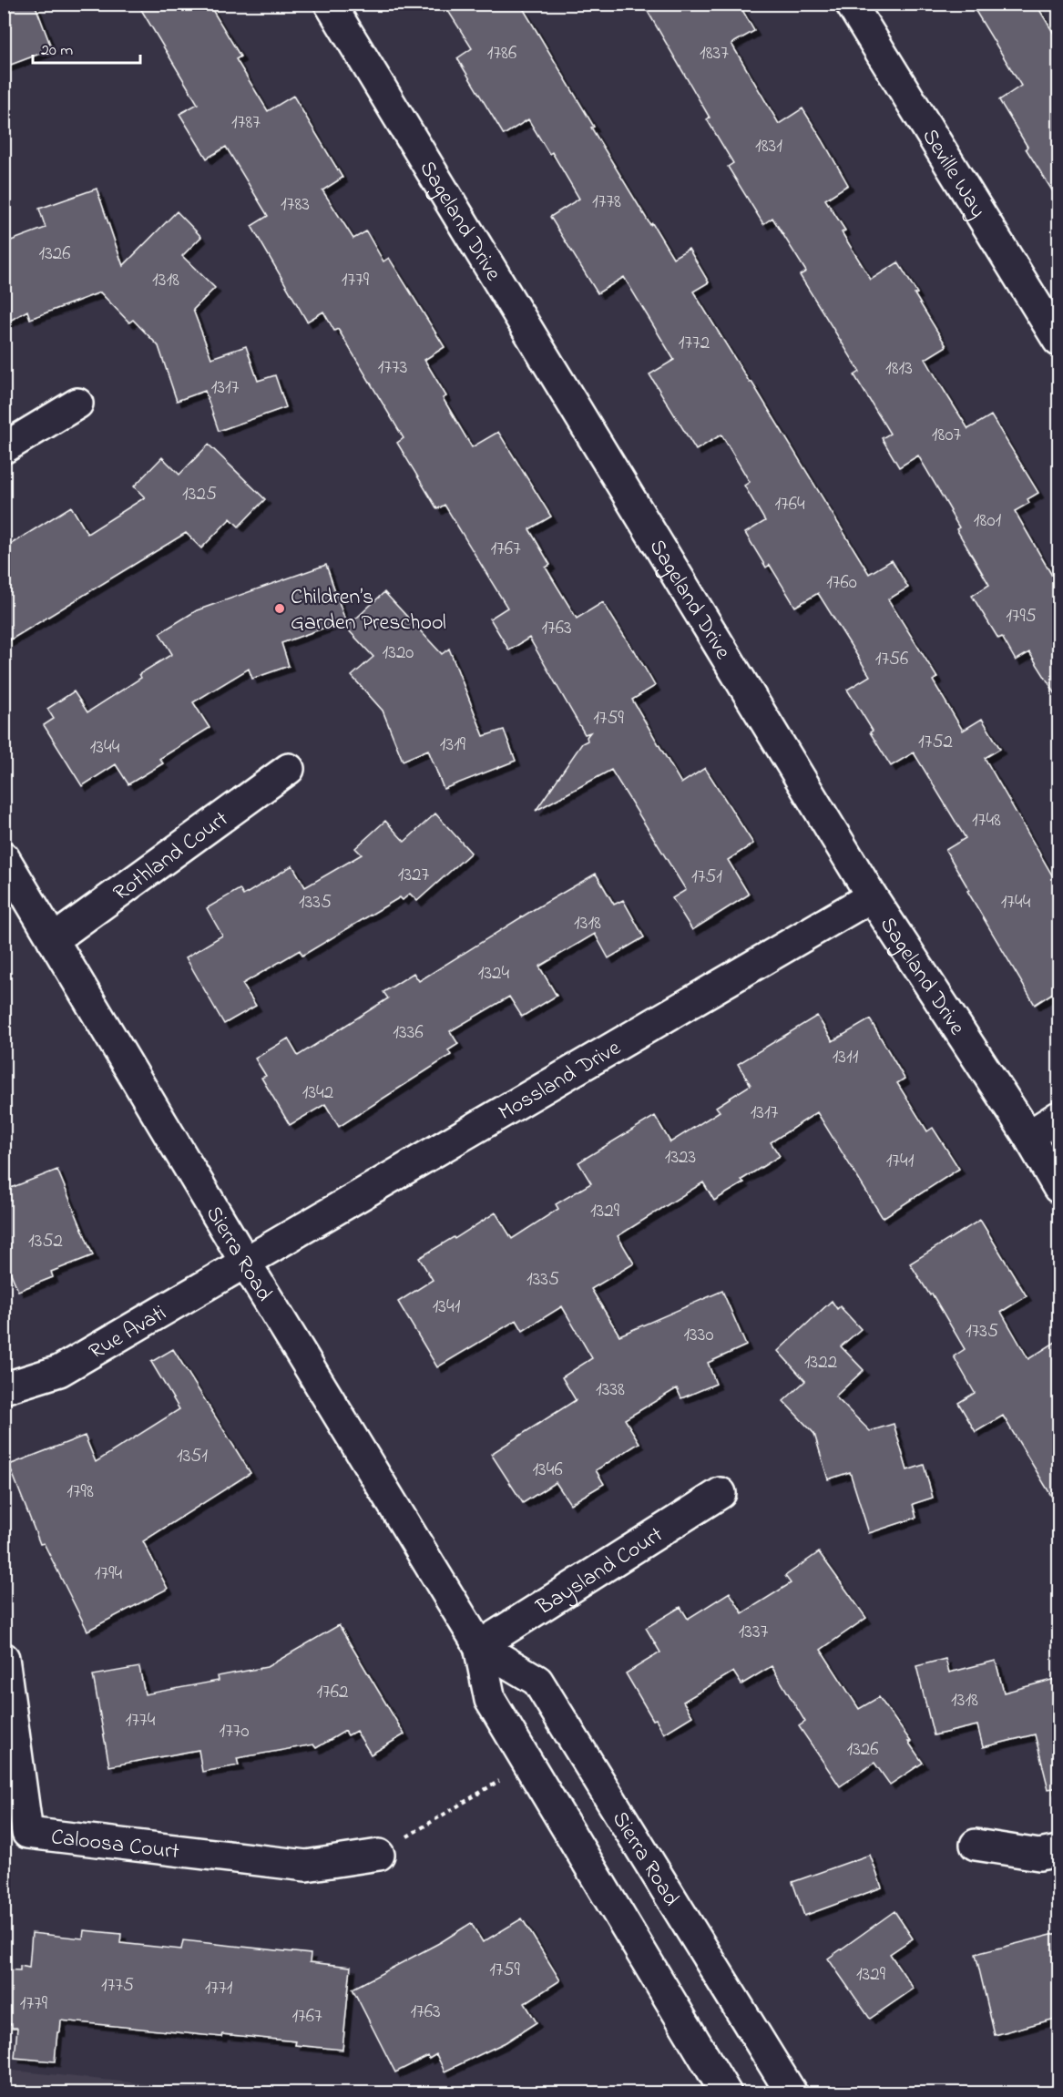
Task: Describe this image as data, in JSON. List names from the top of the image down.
{
  "streets": {
    "street": [
      "Seville Way",
      "Sageland Drive",
      "Rothland Court",
      "Mossland Drive",
      "Sierra Road",
      "Rue Avati",
      "Baysland Court",
      "Caloosa Court"
    ]
  },
  "crossings": [
    ["Sageland Drive", "Mossland Drive"],
    ["Rothland Court", "Sierra Road"],
    ["Mossland Drive", "Sierra Road"],
    ["Mossland Drive", "Rue Avati"],
    ["Sierra Road", "Rue Avati"],
    ["Sierra Road", "Baysland Court"]
  ],
  "places": ["Children’s Garden Preschool"],
  "house_numbers": [
    "1786",
    "1837",
    "1787",
    "1831",
    "1778",
    "1783",
    "1326",
    "1318",
    "1779",
    "1772",
    "1773",
    "1813",
    "1317",
    "1807",
    "1325",
    "1764",
    "1801",
    "1767",
    "1760",
    "1795",
    "1763",
    "1320",
    "1756",
    "1759",
    "1752",
    "1319",
    "1344",
    "1748",
    "1327",
    "1751",
    "1335",
    "1744",
    "1318",
    "1324",
    "1336",
    "1311",
    "1342",
    "1317",
    "1323",
    "1741",
    "1329",
    "1352",
    "1335",
    "1341",
    "1735",
    "1330",
    "1322",
    "1338",
    "1351",
    "1346",
    "1798",
    "1794",
    "1337",
    "1762",
    "1318",
    "1774",
    "1770",
    "1326",
    "1759",
    "1329",
    "1775",
    "1771",
    "1779",
    "1763",
    "1767"
  ],
  "scale_bar": "20 m"
}
